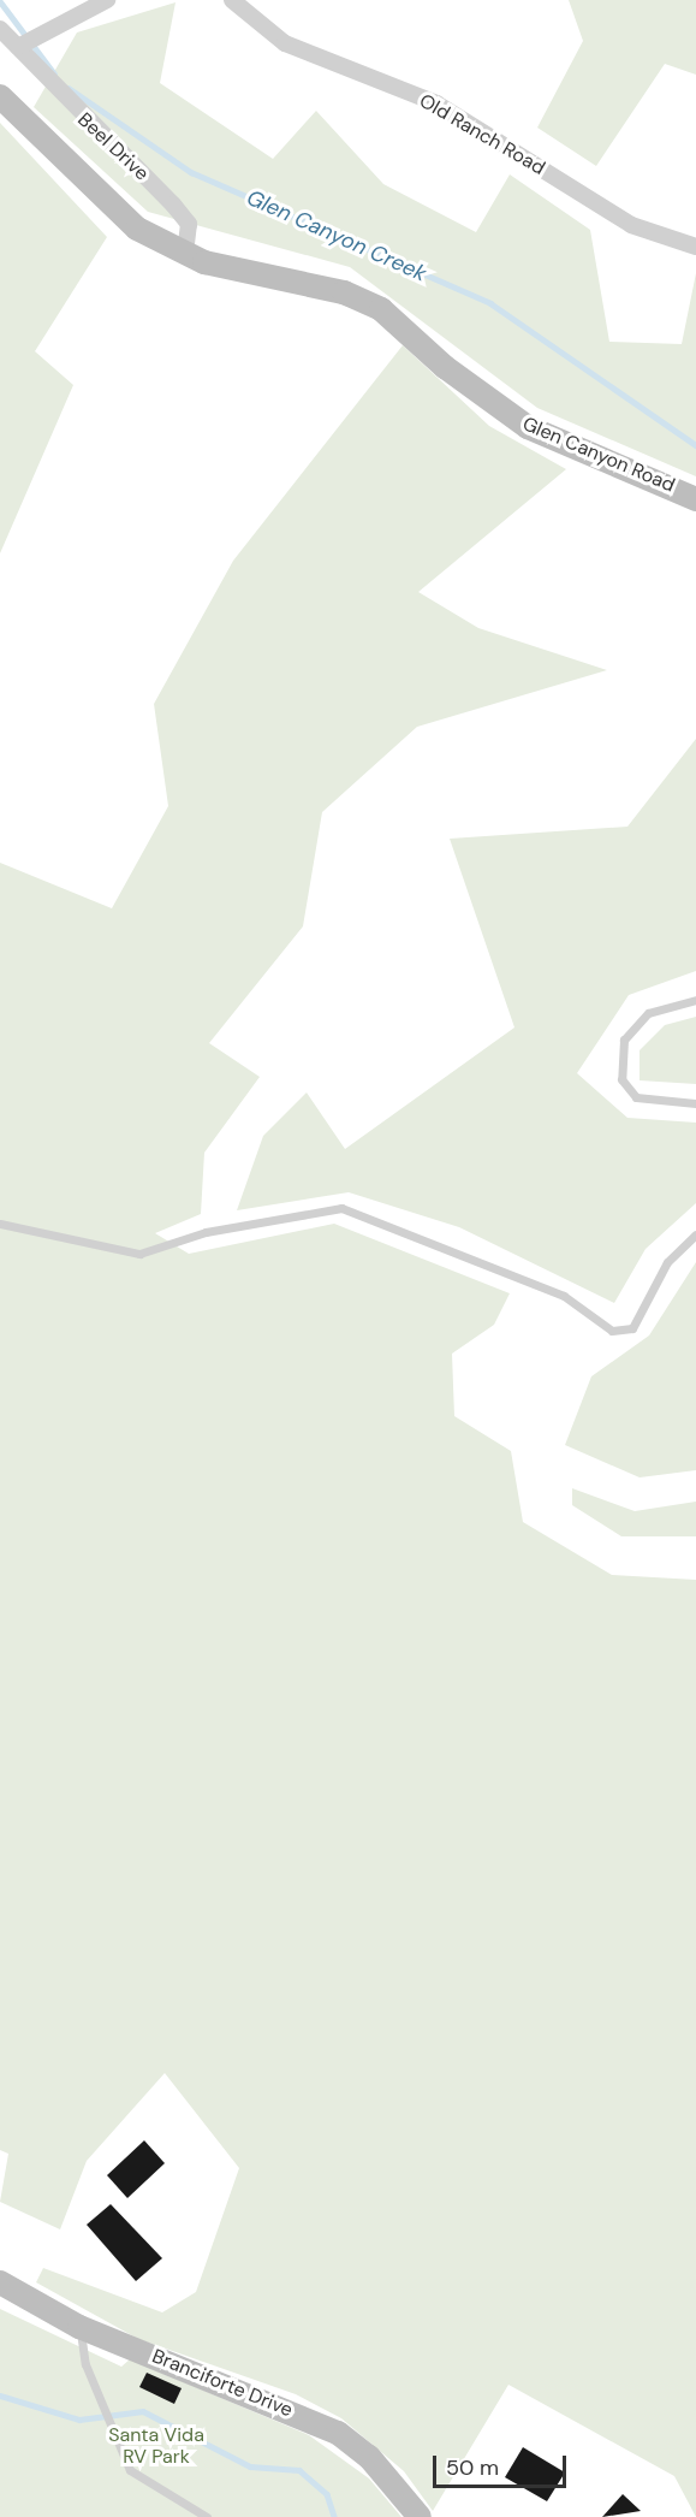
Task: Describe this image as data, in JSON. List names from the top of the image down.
{
  "streets": {
    "street": [
      "Old Ranch Road",
      "Beel Drive",
      "Glen Canyon Road",
      "Branciforte Drive"
    ]
  },
  "crossings": [
    ["Beel Drive", "Glen Canyon Road"]
  ],
  "water": ["Glen Canyon Creek"],
  "parks": ["Santa Vida RV Park"],
  "scale_bar": "50 m"
}
